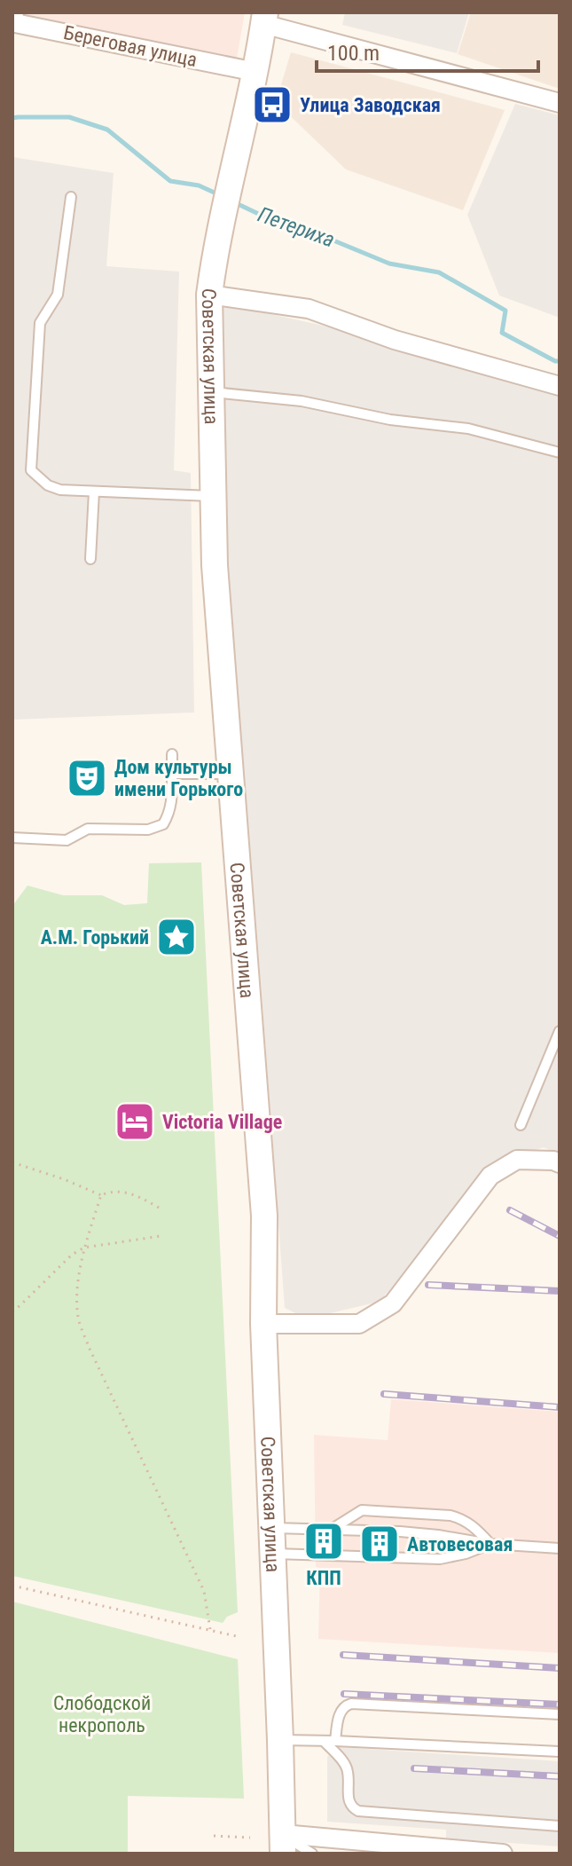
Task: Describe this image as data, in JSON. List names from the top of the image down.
{
  "streets": {
    "main road": ["Советская улица"],
    "street": ["Береговая улица"]
  },
  "crossings": [
    ["Береговая улица", "Советская улица"]
  ],
  "water": ["Петериха"],
  "parks": ["Слободской некрополь"],
  "places": {
    "bus stop": ["Улица Заводская"],
    "theatre": ["Дом культуры имени Горького"],
    "place": ["А.М. Горький"],
    "hotel": ["Victoria Village"],
    "building": ["КПП", "Автовесовая"]
  },
  "scale_bar": "100 m"
}
